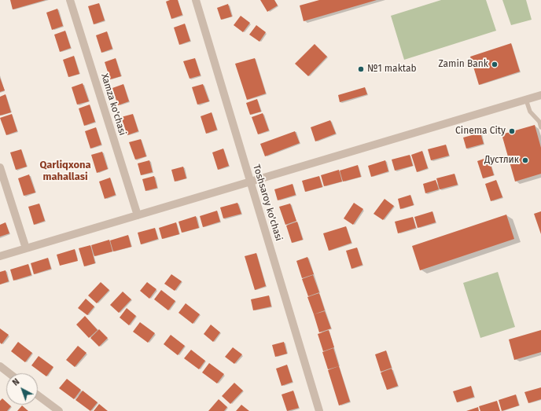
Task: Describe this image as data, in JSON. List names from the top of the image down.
{
  "streets": {
    "street": ["Xamza ko'chasi", "Toshsaroy ko'chasi"]
  },
  "districts": ["Qarliqxona mahallasi"],
  "places": [
    "Zamin Bank",
    "№1 maktab",
    "Cinema City",
    "Дустлик"
  ],
  "north": "top left"
}
